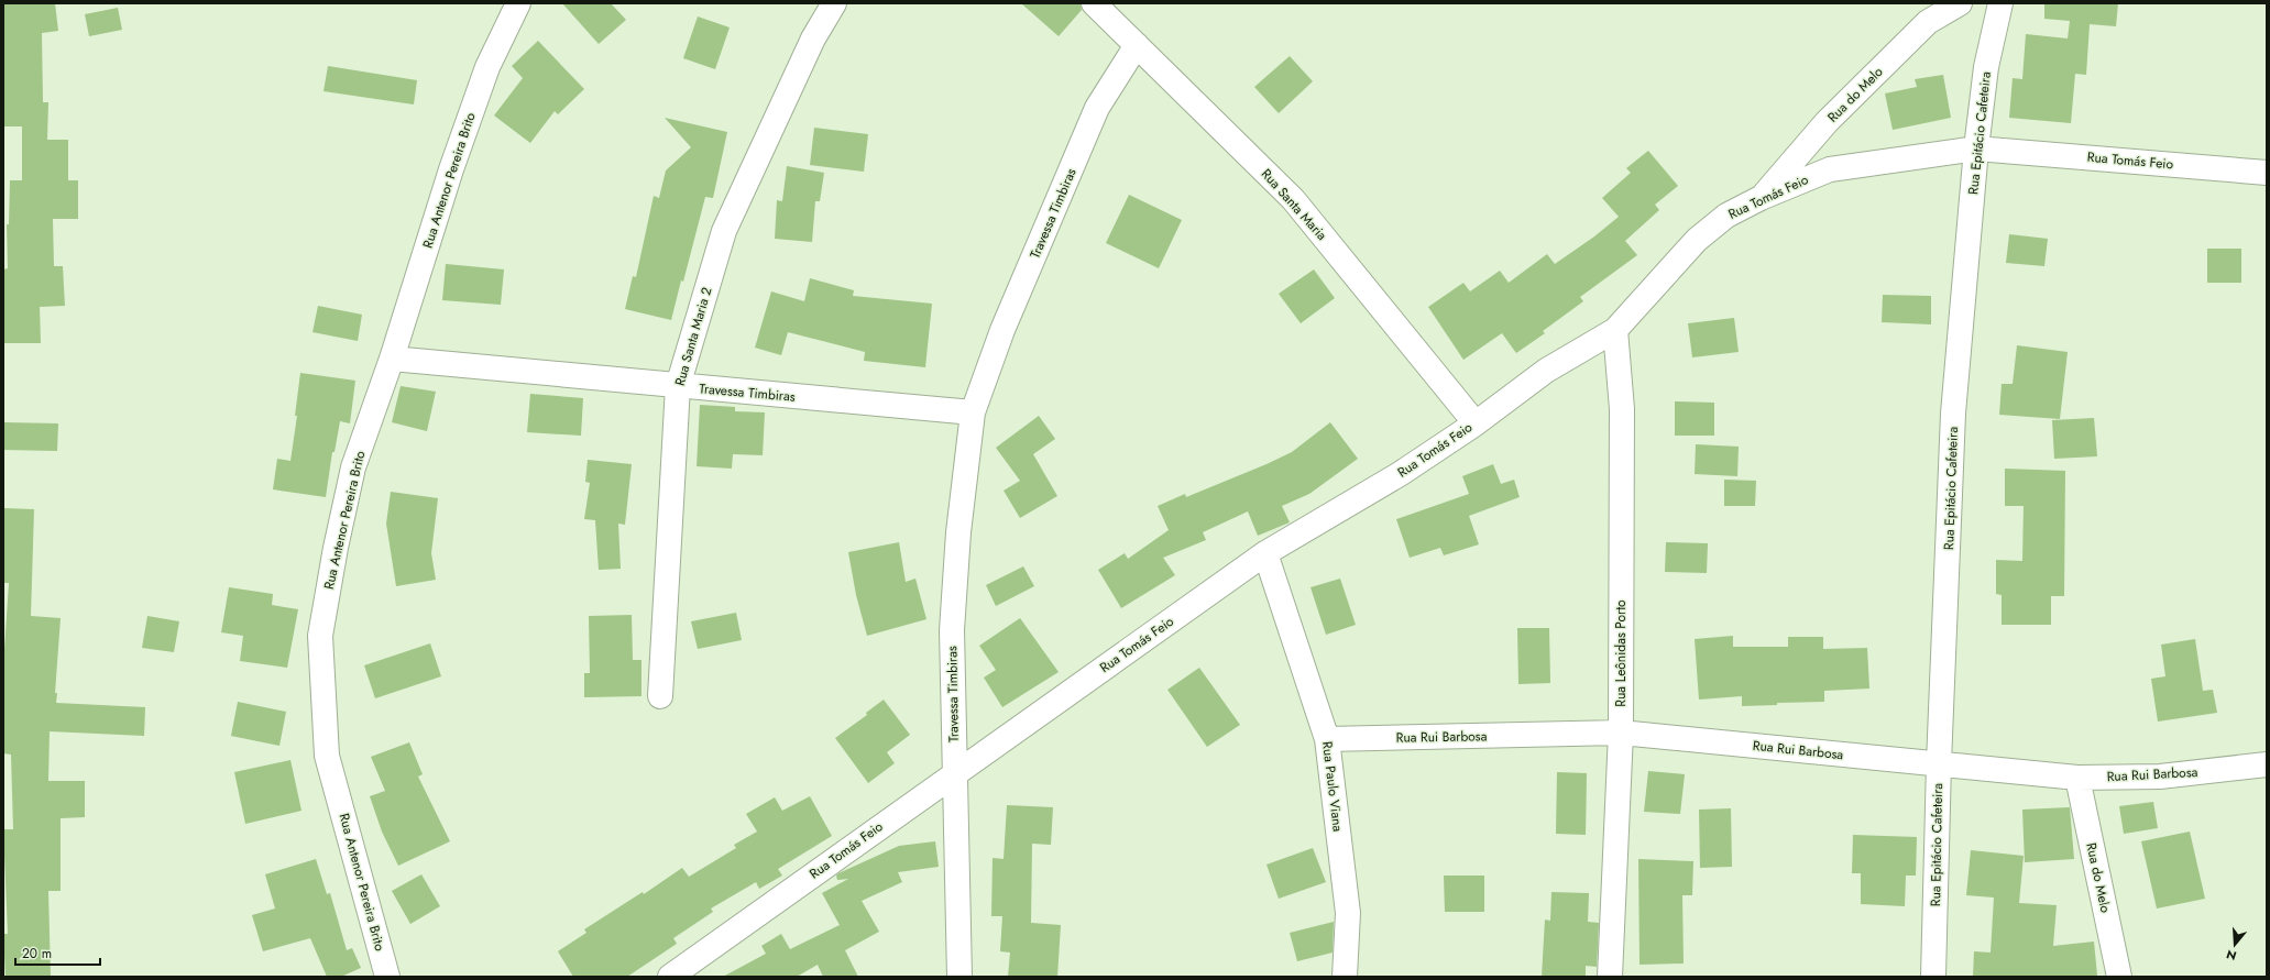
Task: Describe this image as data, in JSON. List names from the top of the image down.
{
  "streets": {
    "street": [
      "Rua do Melo",
      "Rua Epitácio Cafeteira",
      "Rua Tomás Feio",
      "Rua Antenor Pereira Brito",
      "Rua Santa Maria",
      "Travessa Timbiras",
      "Rua Santa Maria 2",
      "Rua Leônidas Porto",
      "Rua Rui Barbosa",
      "Rua Paulo Viana"
    ]
  },
  "crossings": [
    ["Rua do Melo", "Rua Tomás Feio"],
    ["Rua do Melo", "Rua Rui Barbosa"],
    ["Rua Epitácio Cafeteira", "Rua Tomás Feio"],
    ["Rua Epitácio Cafeteira", "Rua Rui Barbosa"],
    ["Rua Tomás Feio", "Rua Santa Maria"],
    ["Rua Tomás Feio", "Travessa Timbiras"],
    ["Rua Tomás Feio", "Rua Leônidas Porto"],
    ["Rua Tomás Feio", "Rua Paulo Viana"],
    ["Rua Antenor Pereira Brito", "Travessa Timbiras"],
    ["Rua Santa Maria", "Travessa Timbiras"],
    ["Travessa Timbiras", "Rua Santa Maria 2"],
    ["Rua Leônidas Porto", "Rua Rui Barbosa"],
    ["Rua Rui Barbosa", "Rua Paulo Viana"]
  ],
  "scale_bar": "20 m",
  "north": "bottom"
}
